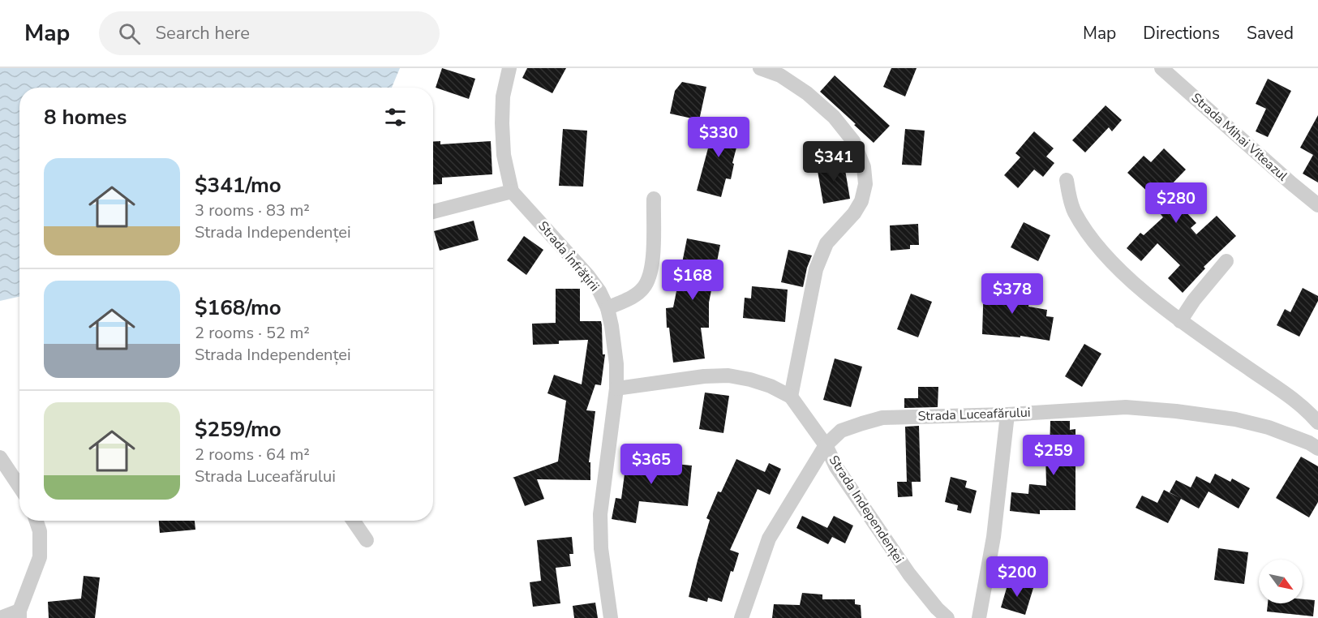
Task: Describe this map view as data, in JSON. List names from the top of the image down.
{
  "streets": {
    "street": [
      "Strada Mihai Viteazul",
      "Strada Înfrățirii",
      "Strada Luceafărului",
      "Strada Independenței"
    ]
  },
  "crossings": [
    ["Strada Înfrățirii", "Strada Independenței"],
    ["Strada Luceafărului", "Strada Independenței"]
  ],
  "north": "bottom right",
  "page": {
    "header": "Map",
    "search": "Search here",
    "nav": ["Map", "Directions", "Saved"],
    "heading": "8 homes",
    "price": [
      "$330",
      "$341",
      "$280",
      "$168",
      "$378",
      "$259",
      "$365",
      "$200"
    ],
    "list": [
      {
        "name": "$341/mo",
        "note": "3 rooms · 83 m² · Strada Independenței"
      },
      {
        "name": "$168/mo",
        "note": "2 rooms · 52 m² · Strada Independenței"
      },
      {
        "name": "$259/mo",
        "note": "2 rooms · 64 m² · Strada Luceafărului"
      }
    ]
  }
}
